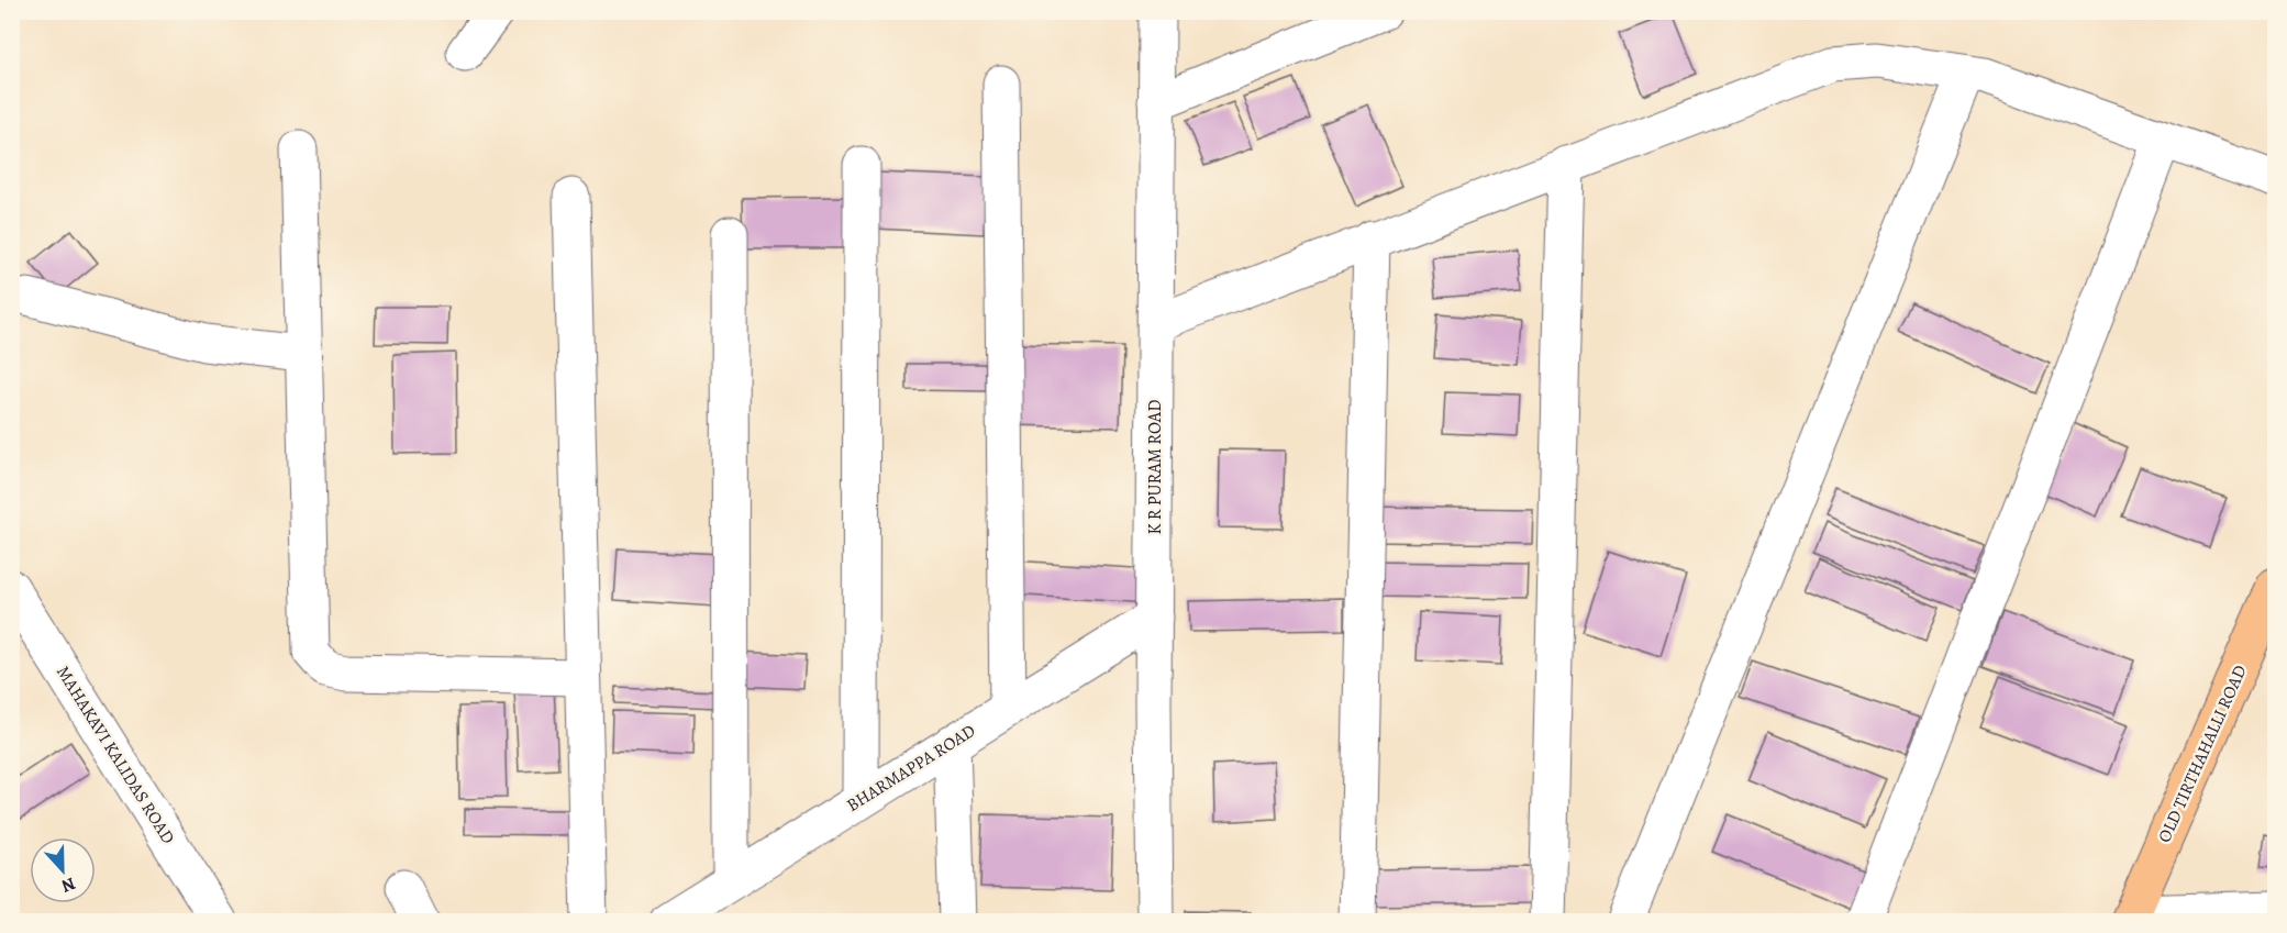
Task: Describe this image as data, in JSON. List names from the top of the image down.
{
  "streets": {
    "main road": ["OLD TIRTHAHALLI ROAD"],
    "street": ["K R PURAM ROAD", "MAHAKAVI KALIDAS ROAD", "BHARMAPPA ROAD"]
  },
  "crossings": [
    ["K R PURAM ROAD", "BHARMAPPA ROAD"]
  ],
  "north": "bottom"
}
